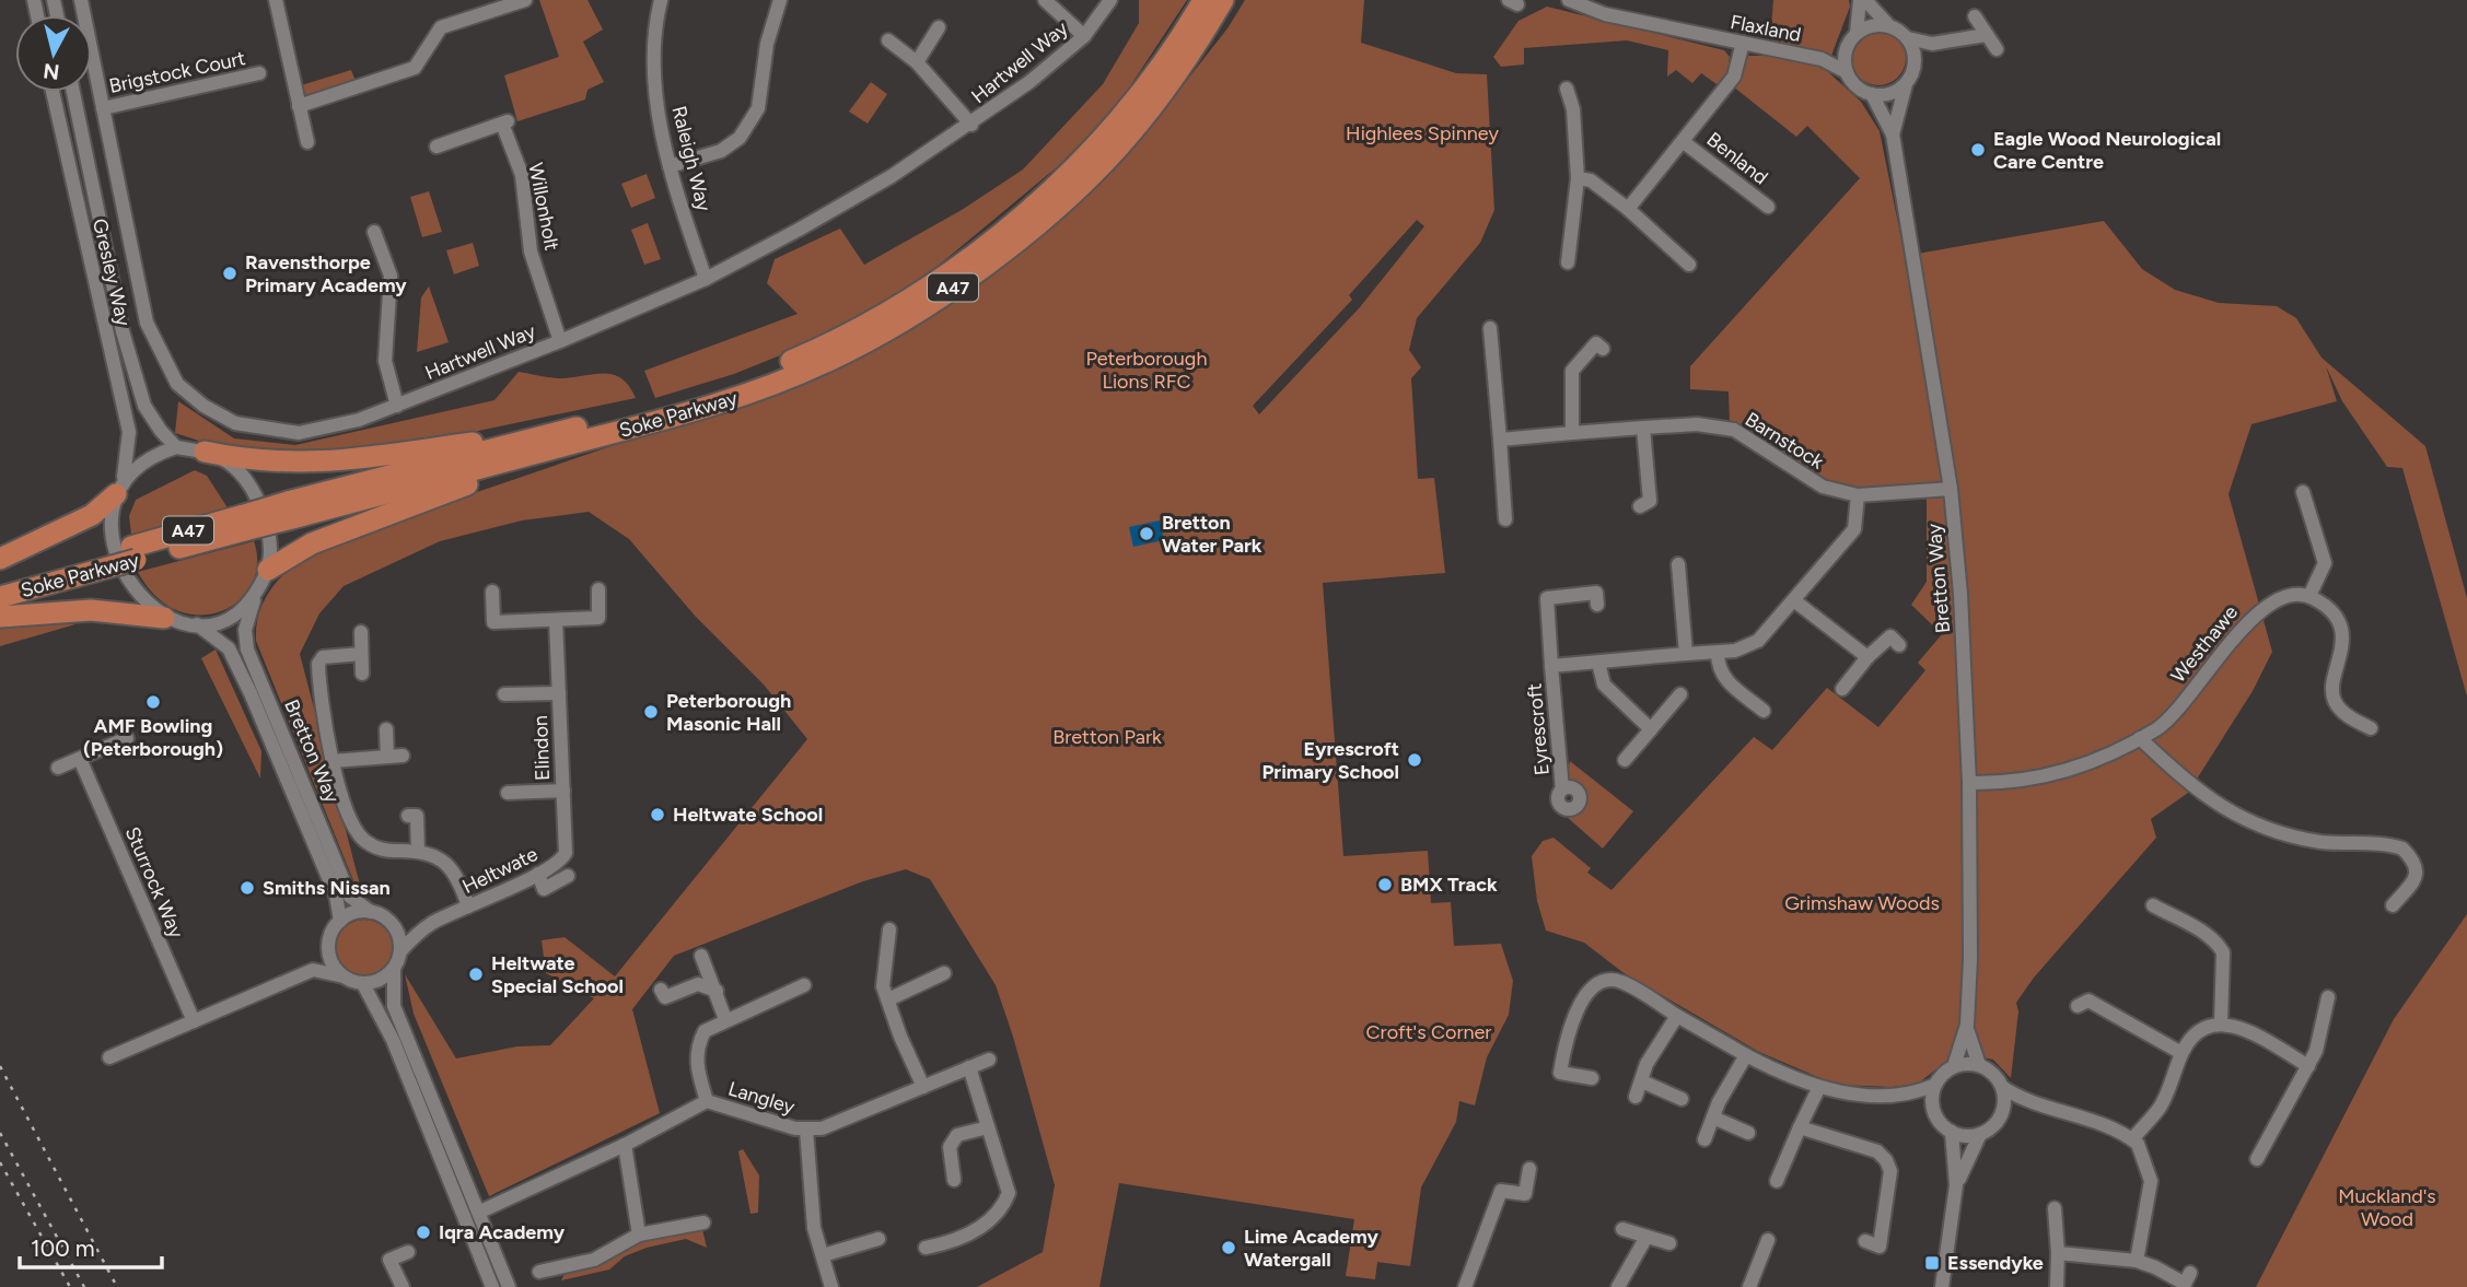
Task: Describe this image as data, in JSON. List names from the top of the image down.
{
  "streets": {
    "highway": ["A47", "Soke Parkway"],
    "street": [
      "Flaxland",
      "Hartwell Way",
      "Brigstock Court",
      "Raleigh Way",
      "Benland",
      "Willonholt",
      "Gresley Way",
      "Barnstock",
      "Bretton Way",
      "Westhawe",
      "Eyrescroft",
      "Elindon",
      "Heltwate",
      "Sturrock Way",
      "Langley"
    ]
  },
  "crossings": [
    ["Flaxland", "Benland"],
    ["Flaxland", "Bretton Way"],
    ["Hartwell Way", "Brigstock Court"],
    ["Hartwell Way", "Raleigh Way"],
    ["Hartwell Way", "Willonholt"],
    ["Gresley Way", "A47"],
    ["Gresley Way", "Bretton Way"],
    ["A47", "Soke Parkway"],
    ["A47", "Bretton Way"],
    ["Barnstock", "Bretton Way"],
    ["Barnstock", "Eyrescroft"],
    ["Bretton Way", "Westhawe"],
    ["Bretton Way", "Heltwate"],
    ["Elindon", "Heltwate"]
  ],
  "parks": [
    "Highlees Spinney",
    "Peterborough Lions RFC",
    "Bretton Park",
    "Grimshaw Woods",
    "Croft's Corner",
    "Muckland's Wood"
  ],
  "places": {
    "other": [
      "Eagle Wood Neurological Care Centre",
      "Ravensthorpe Primary Academy",
      "Bretton Water Park",
      "AMF Bowling (Peterborough)",
      "Peterborough Masonic Hall",
      "Eyrescroft Primary School",
      "Heltwate School",
      "BMX Track",
      "Smiths Nissan",
      "Heltwate Special School",
      "Iqra Academy",
      "Lime Academy Watergall"
    ],
    "transit": ["Essendyke"]
  },
  "scale_bar": "100 m",
  "north": "bottom"
}
